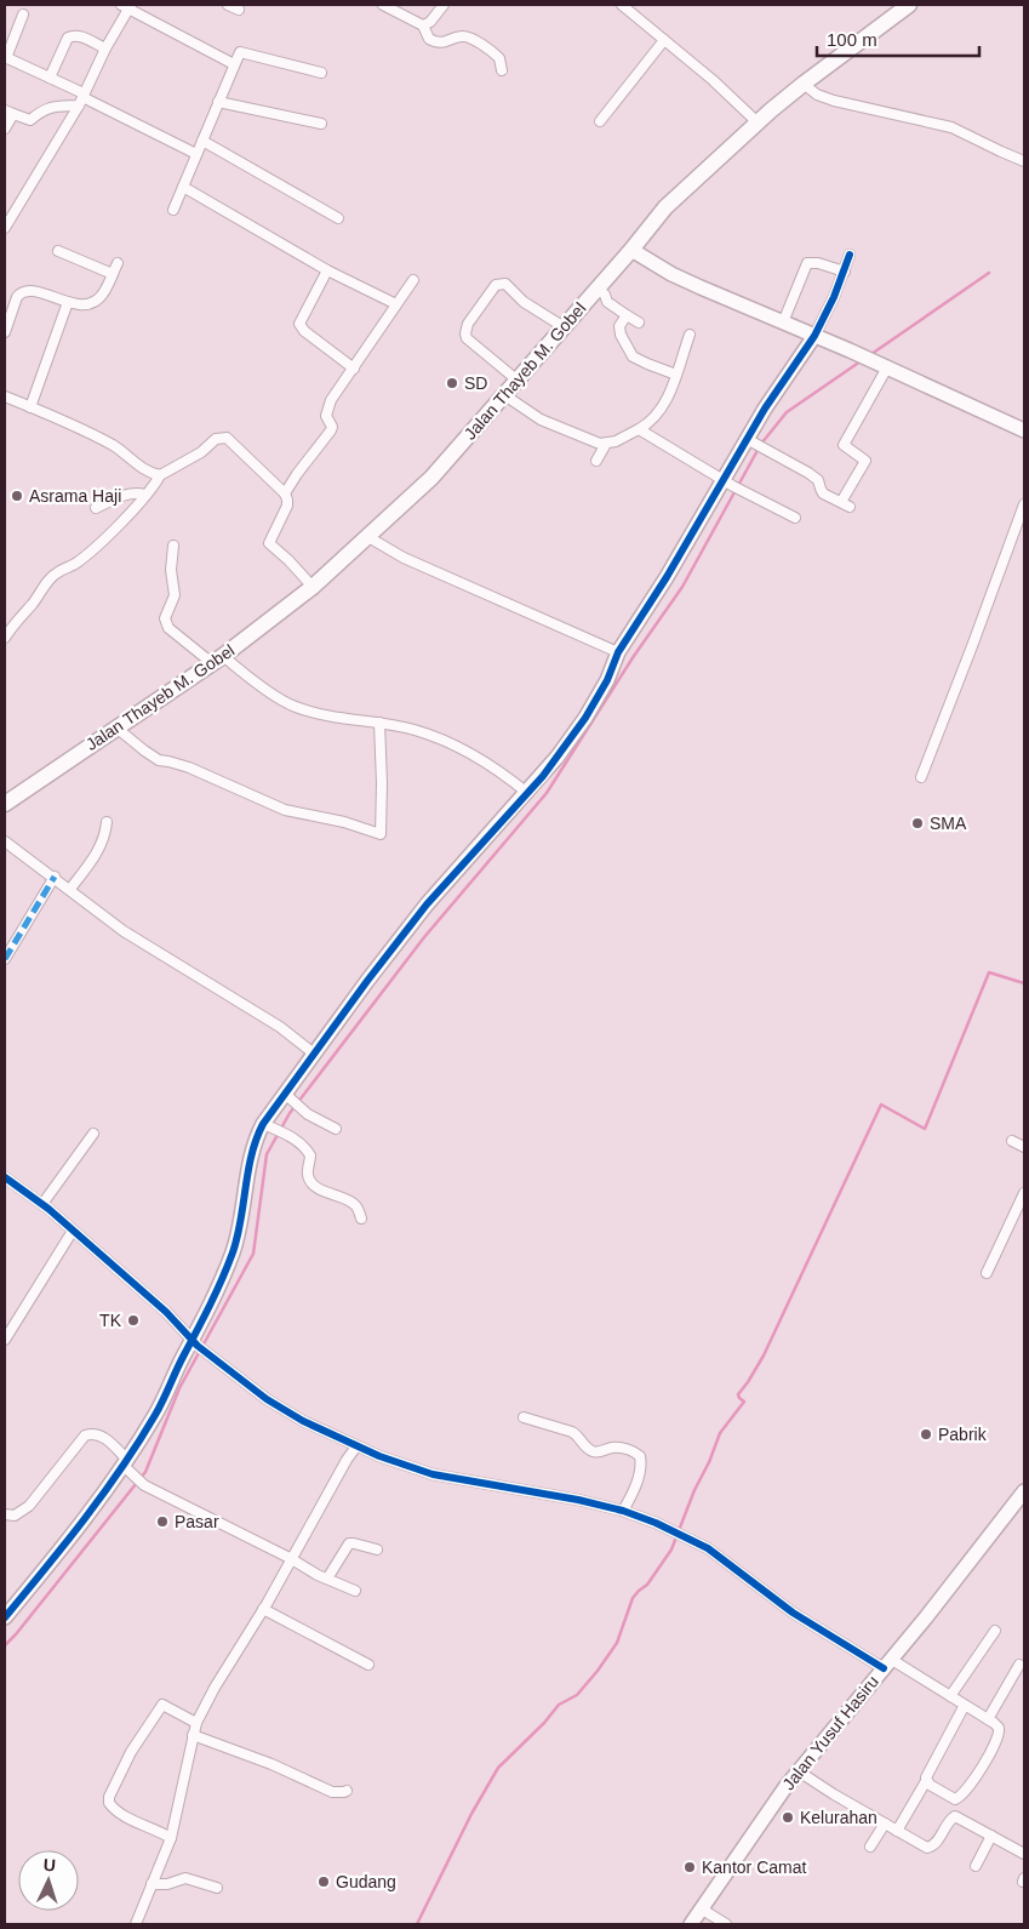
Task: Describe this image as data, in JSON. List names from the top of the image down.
{
  "streets": {
    "main road": ["Jalan Thayeb M. Gobel"],
    "street": ["Jalan Yusuf Hasiru"]
  },
  "places": [
    "SD",
    "Asrama Haji",
    "SMA",
    "TK",
    "Pabrik",
    "Pasar",
    "Kelurahan",
    "Kantor Camat",
    "Gudang"
  ],
  "scale_bar": "100 m",
  "north": "top"
}
